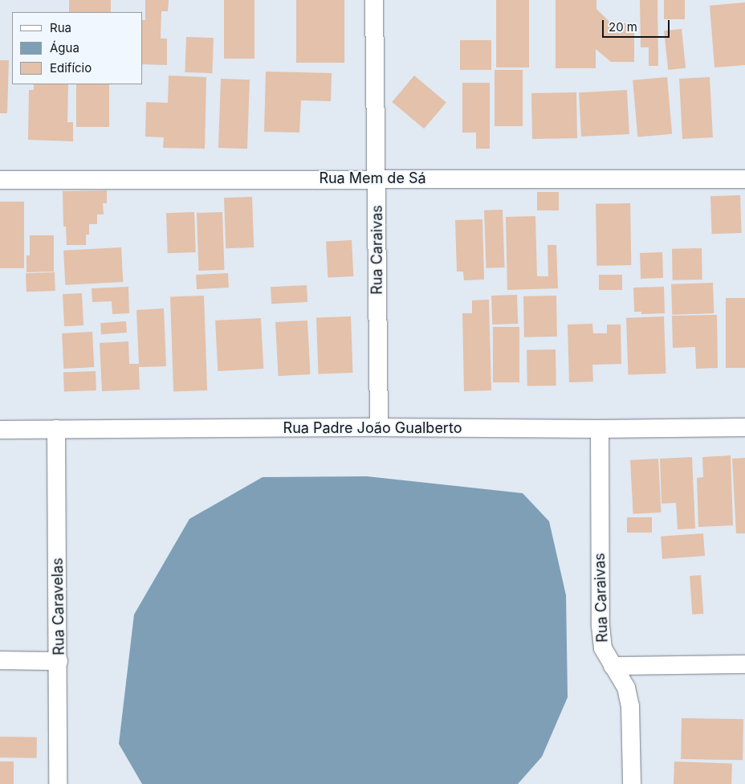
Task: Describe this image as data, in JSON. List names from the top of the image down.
{
  "streets": {
    "street": [
      "Rua Mem de Sá",
      "Rua Caraivas",
      "Rua Padre João Gualberto",
      "Rua Caravelas"
    ]
  },
  "crossings": [
    ["Rua Mem de Sá", "Rua Caraivas"],
    ["Rua Caraivas", "Rua Padre João Gualberto"],
    ["Rua Padre João Gualberto", "Rua Caravelas"]
  ],
  "legend": ["Rua", "Água", "Edifício"],
  "scale_bar": "20 m"
}
